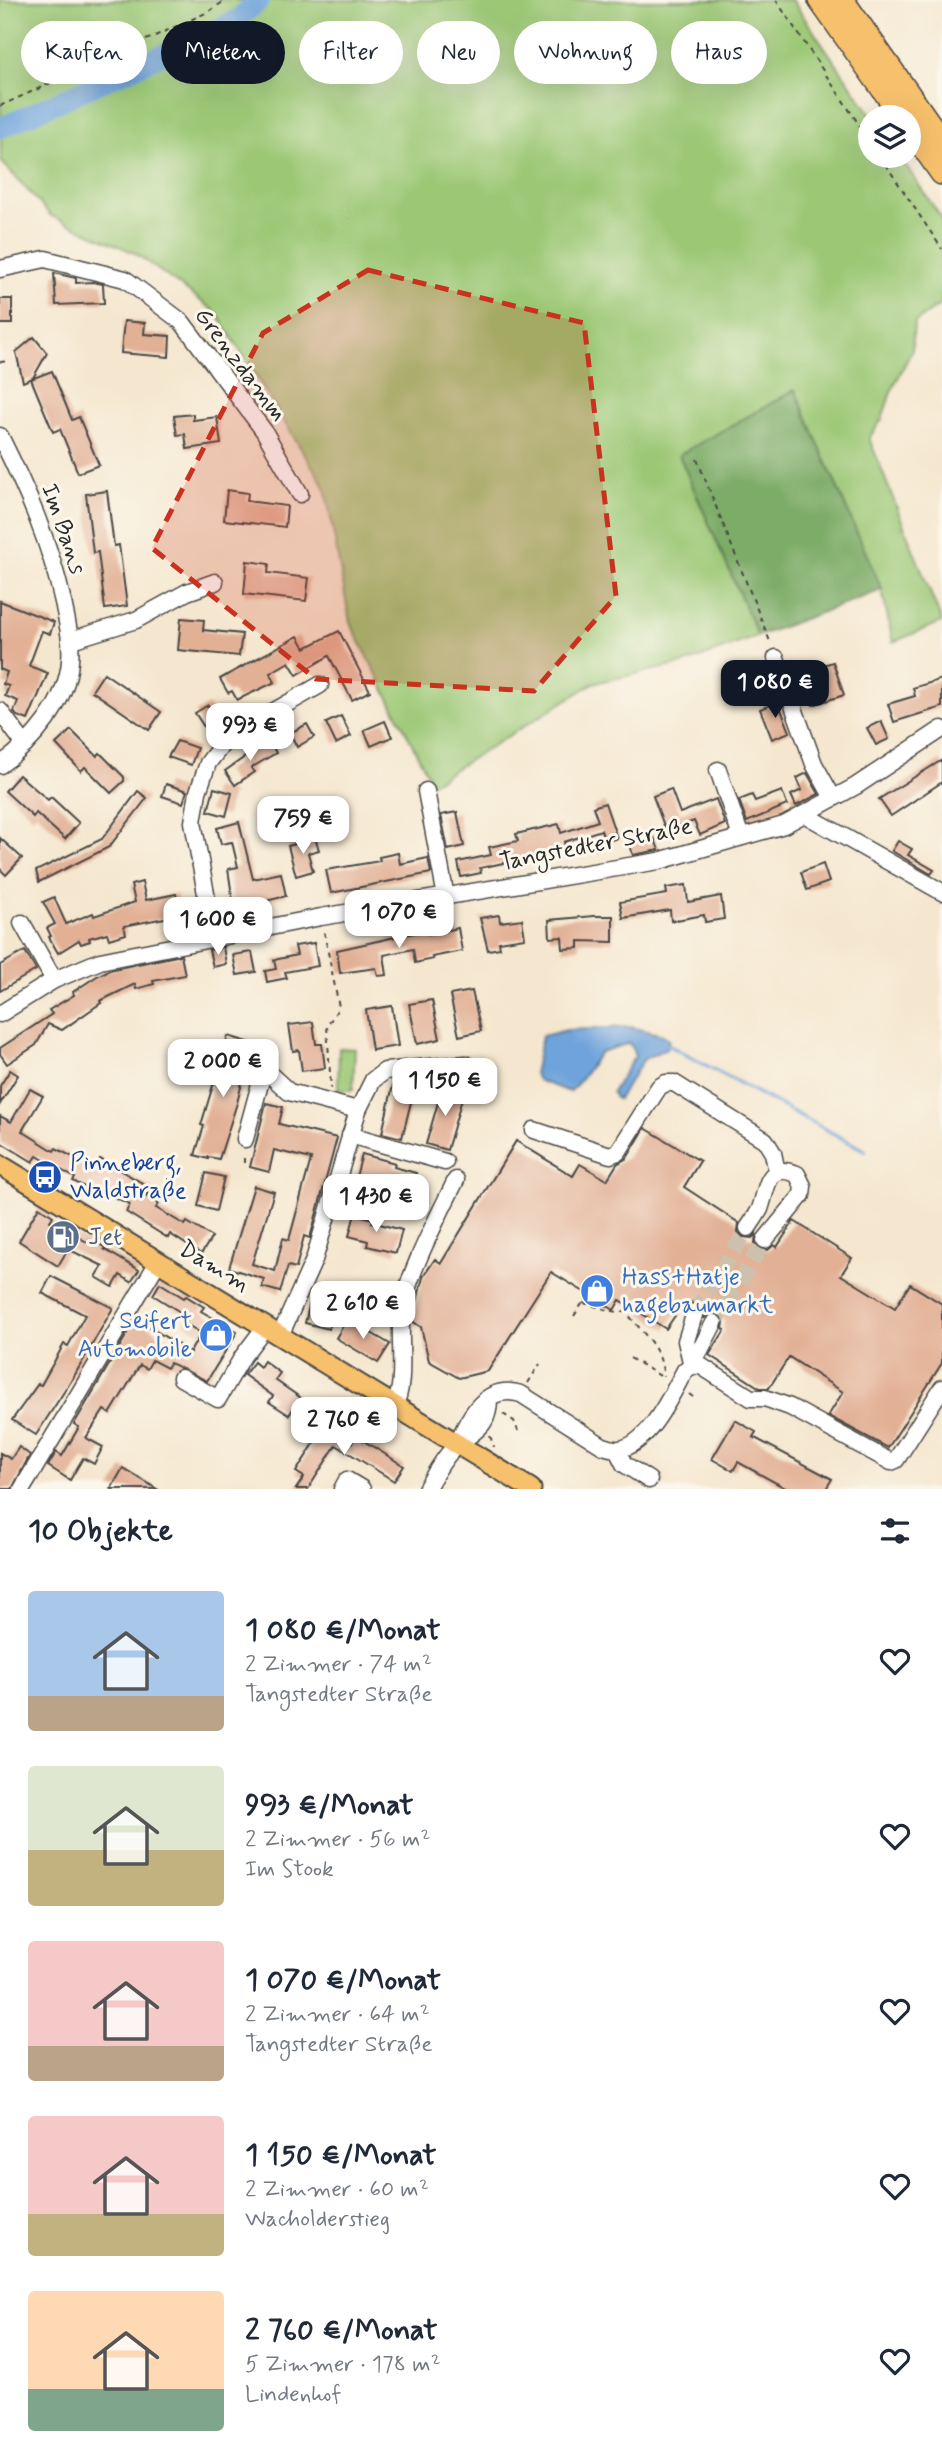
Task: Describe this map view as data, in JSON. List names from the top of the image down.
{
  "streets": {
    "main road": ["Damm"],
    "street": ["Grenzdamm", "Im Bans", "Tangstedter Straße"]
  },
  "places": {
    "bus stop": ["Pinneberg, Waldstraße"],
    "fuel station": ["Jet"],
    "shop": ["Hass+Hatje hagebaumarkt", "Seifert Automobile"]
  },
  "page": {
    "chip": [
      "Kaufen",
      "Mieten",
      "Filter",
      "Neu",
      "Wohnung",
      "Haus"
    ],
    "price": [
      "1 080 €",
      "993 €",
      "759 €",
      "1 070 €",
      "1 600 €",
      "2 000 €",
      "1 150 €",
      "1 430 €",
      "2 610 €",
      "2 760 €"
    ],
    "heading": "10 Objekte",
    "list": [
      {
        "name": "1 080 €/Monat",
        "note": "2 Zimmer · 74 m² · Tangstedter Straße"
      },
      {
        "name": "993 €/Monat",
        "note": "2 Zimmer · 56 m² · Im Stook"
      },
      {
        "name": "1 070 €/Monat",
        "note": "2 Zimmer · 64 m² · Tangstedter Straße"
      },
      {
        "name": "1 150 €/Monat",
        "note": "2 Zimmer · 60 m² · Wacholderstieg"
      },
      {
        "name": "2 760 €/Monat",
        "note": "5 Zimmer · 178 m² · Lindenhof"
      }
    ]
  }
}
